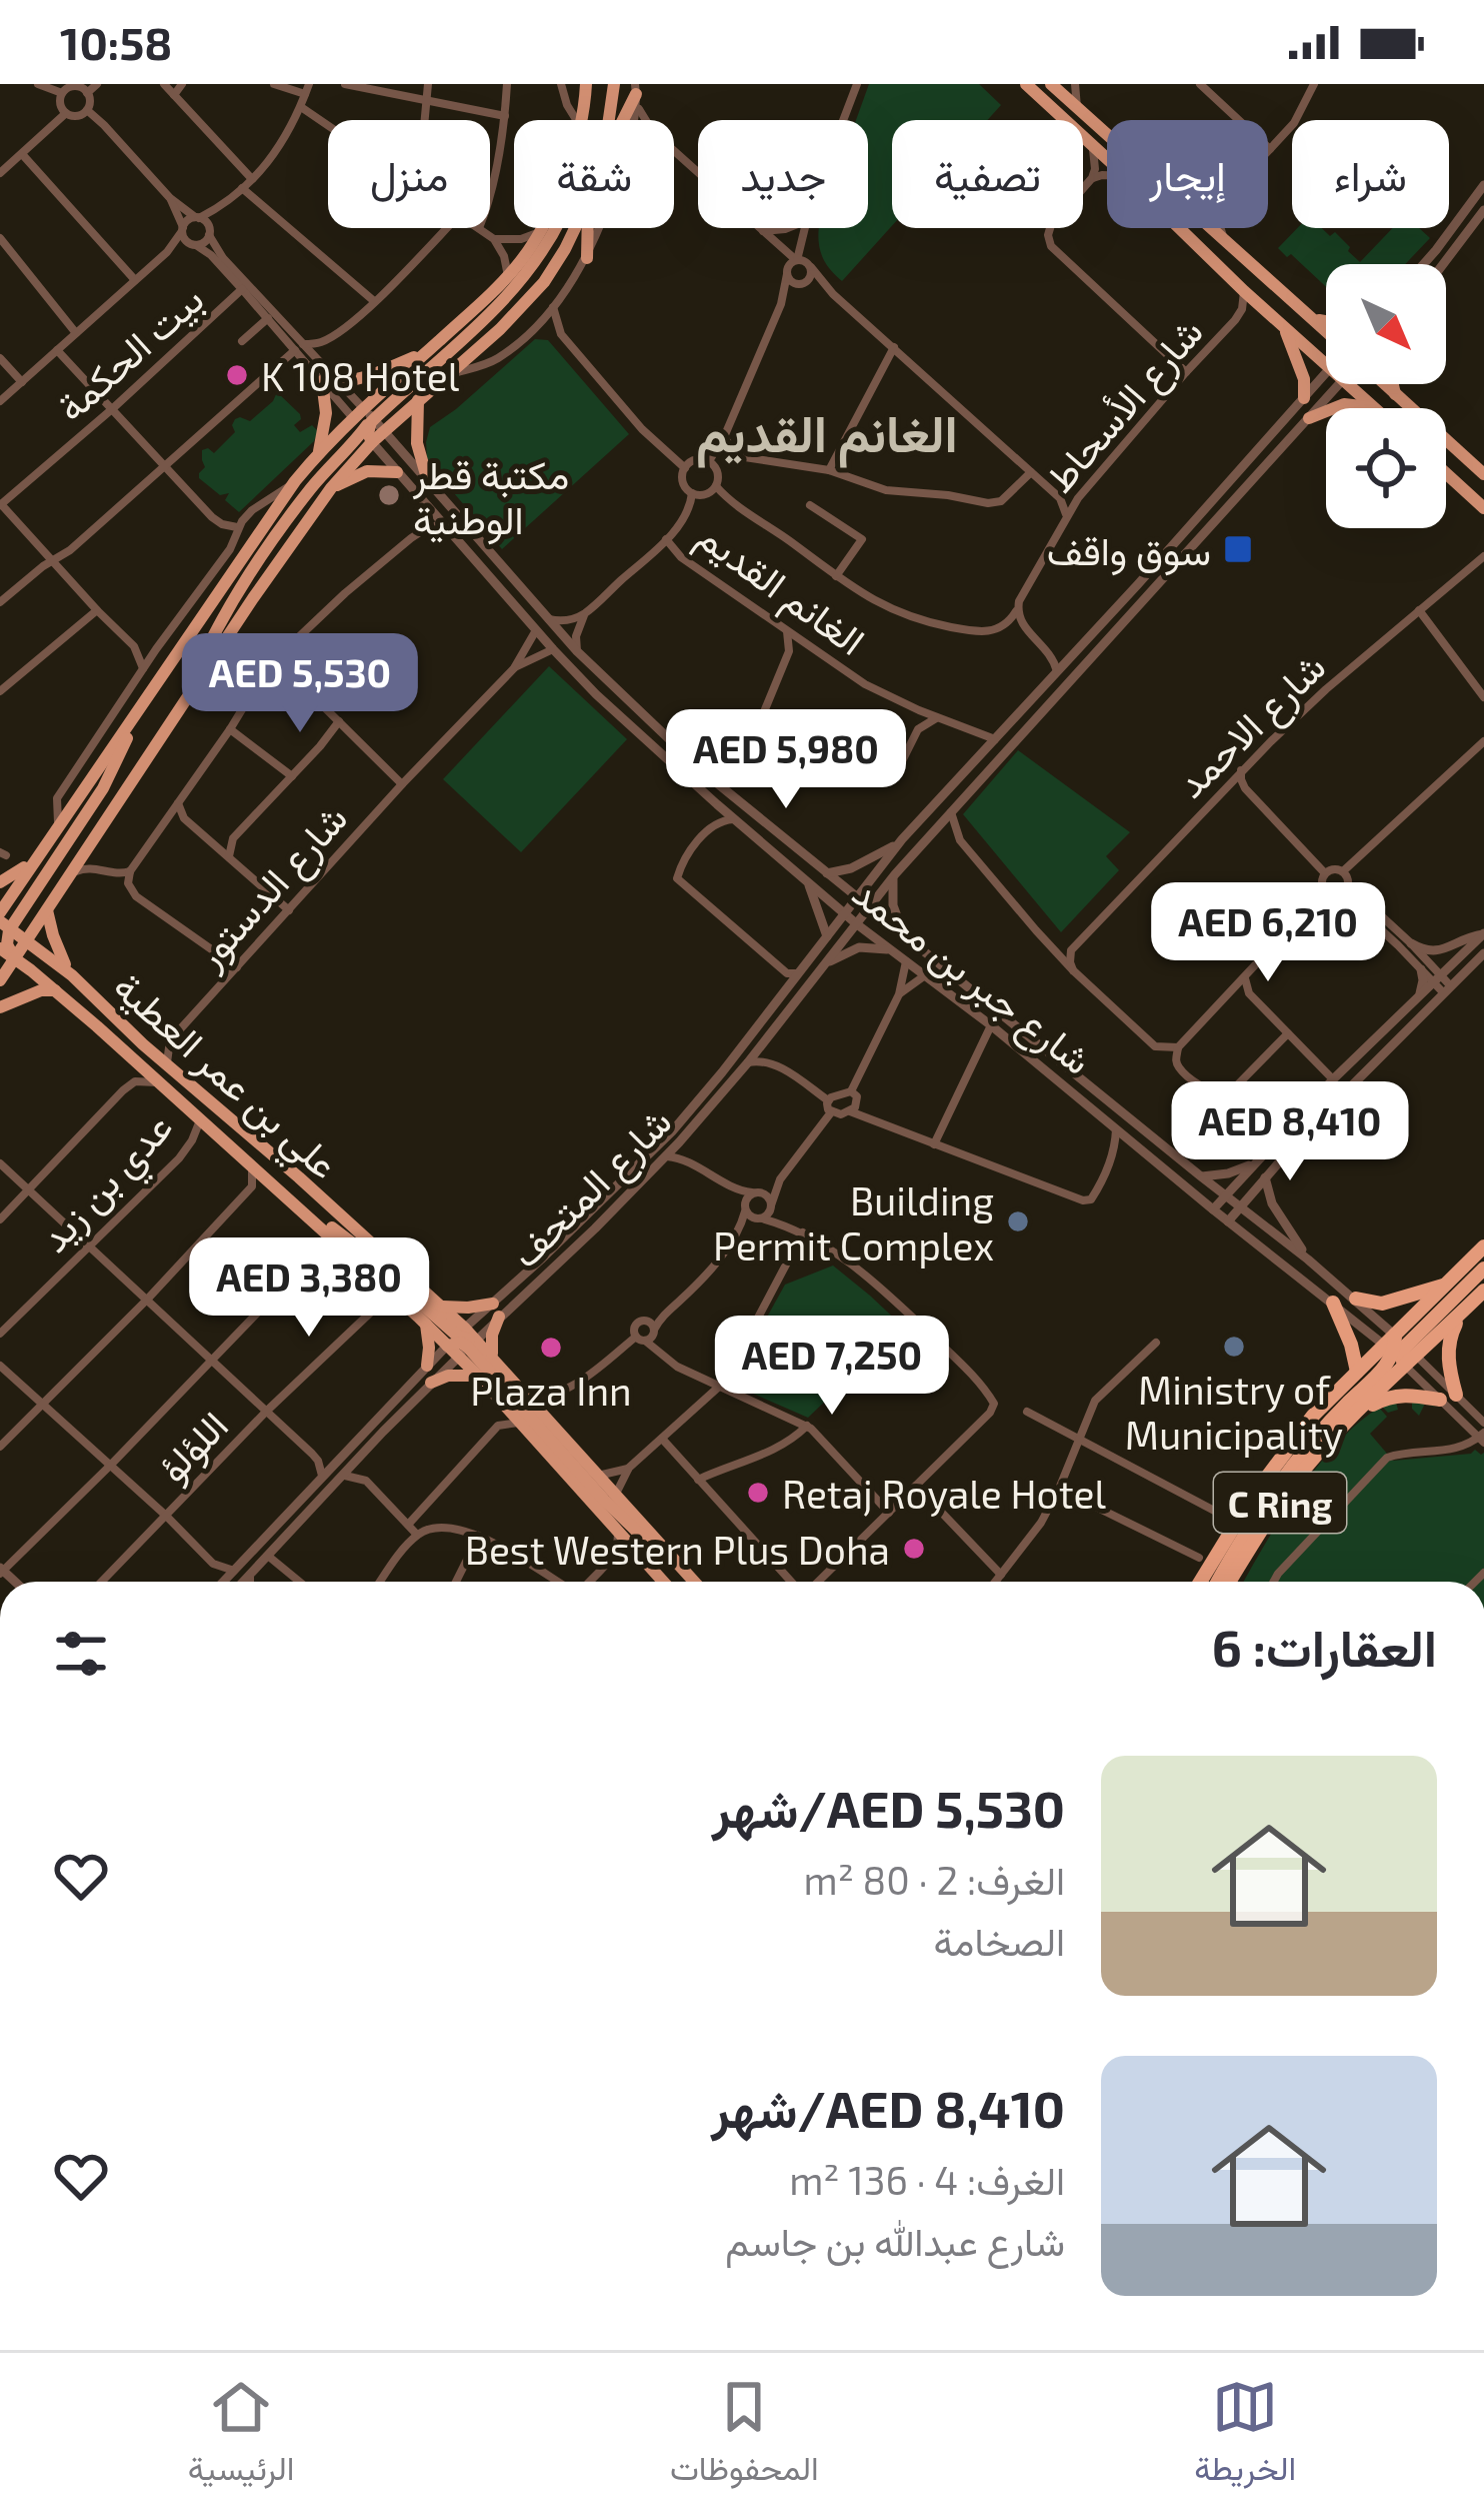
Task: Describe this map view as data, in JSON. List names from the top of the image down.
{
  "streets": {
    "highway": ["C Ring"],
    "main road": ["علي بن عمر العطية"],
    "street": [
      "بيت الحكمة",
      "شارع الأسحاط",
      "الغانم القديم",
      "شارع الاحمد",
      "شارع الدستور",
      "شارع جبر بن محمد",
      "عدي بن زيد",
      "شارع المتحف",
      "اللؤلؤ"
    ]
  },
  "crossings": [
    ["الغانم القديم", "شارع جبر بن محمد"],
    ["شارع الدستور", "شارع جبر بن محمد"],
    ["شارع جبر بن محمد", "شارع المتحف"],
    ["شارع جبر بن محمد", "C Ring"],
    ["علي بن عمر العطية", "عدي بن زيد"],
    ["علي بن عمر العطية", "شارع المتحف"],
    ["علي بن عمر العطية", "اللؤلؤ"]
  ],
  "districts": ["الغانم القديم"],
  "places": {
    "other": [
      "K 108 Hotel",
      "مكتبة قطر الوطنية",
      "Building Permit Complex",
      "Ministry of Municipality",
      "Plaza Inn",
      "Retaj Royale Hotel",
      "Best Western Plus Doha"
    ],
    "transit": ["سوق واقف"]
  },
  "north": "bottom right",
  "page": {
    "status": "10:58",
    "chip": [
      "شراء",
      "إيجار",
      "تصفية",
      "جديد",
      "شقة",
      "منزل"
    ],
    "price": [
      "AED 5,530",
      "AED 5,980",
      "AED 6,210",
      "AED 8,410",
      "AED 3,380",
      "AED 7,250"
    ],
    "heading": "العقارات: 6",
    "list": [
      {
        "name": "AED 5,530/شهر",
        "note": "الغرف: 2 · 80 m² · الصخامة"
      },
      {
        "name": "AED 8,410/شهر",
        "note": "الغرف: 4 · 136 m² · شارع عبدالله بن جاسم"
      }
    ],
    "tabs": ["الخريطة", "المحفوظات", "الرئيسية"]
  }
}
